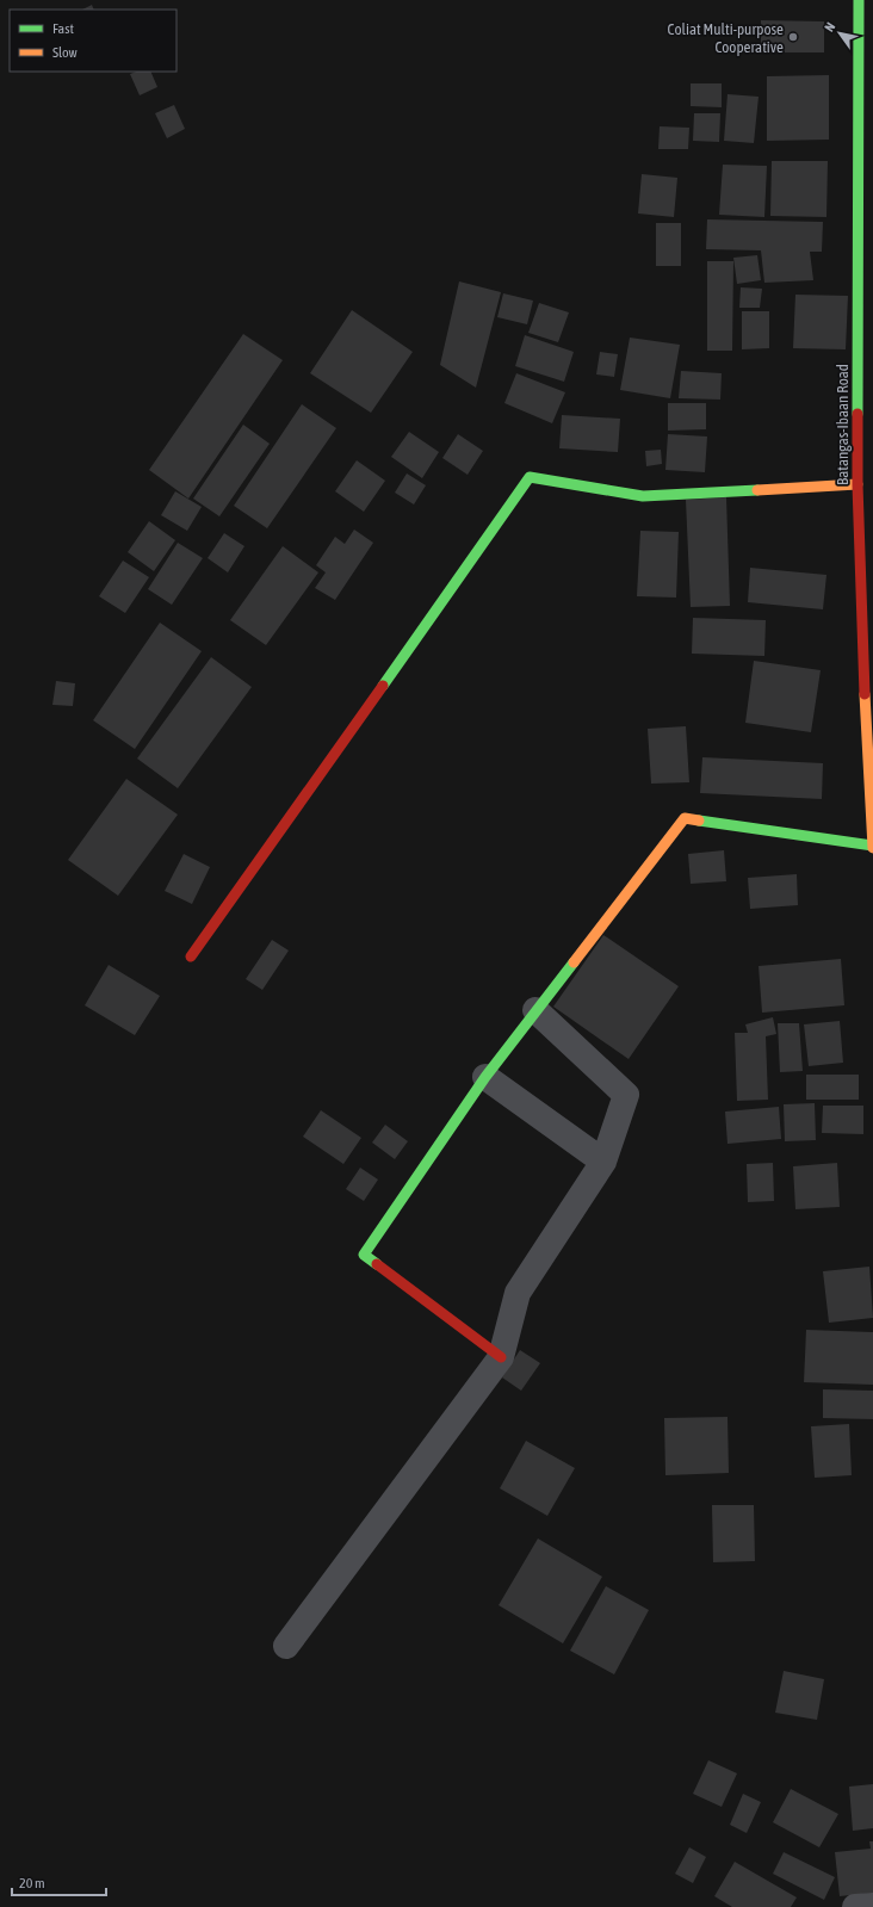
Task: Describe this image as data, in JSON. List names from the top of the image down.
{
  "streets": {
    "street": ["Batangas-Ibaan Road"]
  },
  "places": ["Coliat Multi-purpose Cooperative"],
  "legend": ["Fast", "Slow"],
  "scale_bar": "20 m",
  "north": "top left"
}
